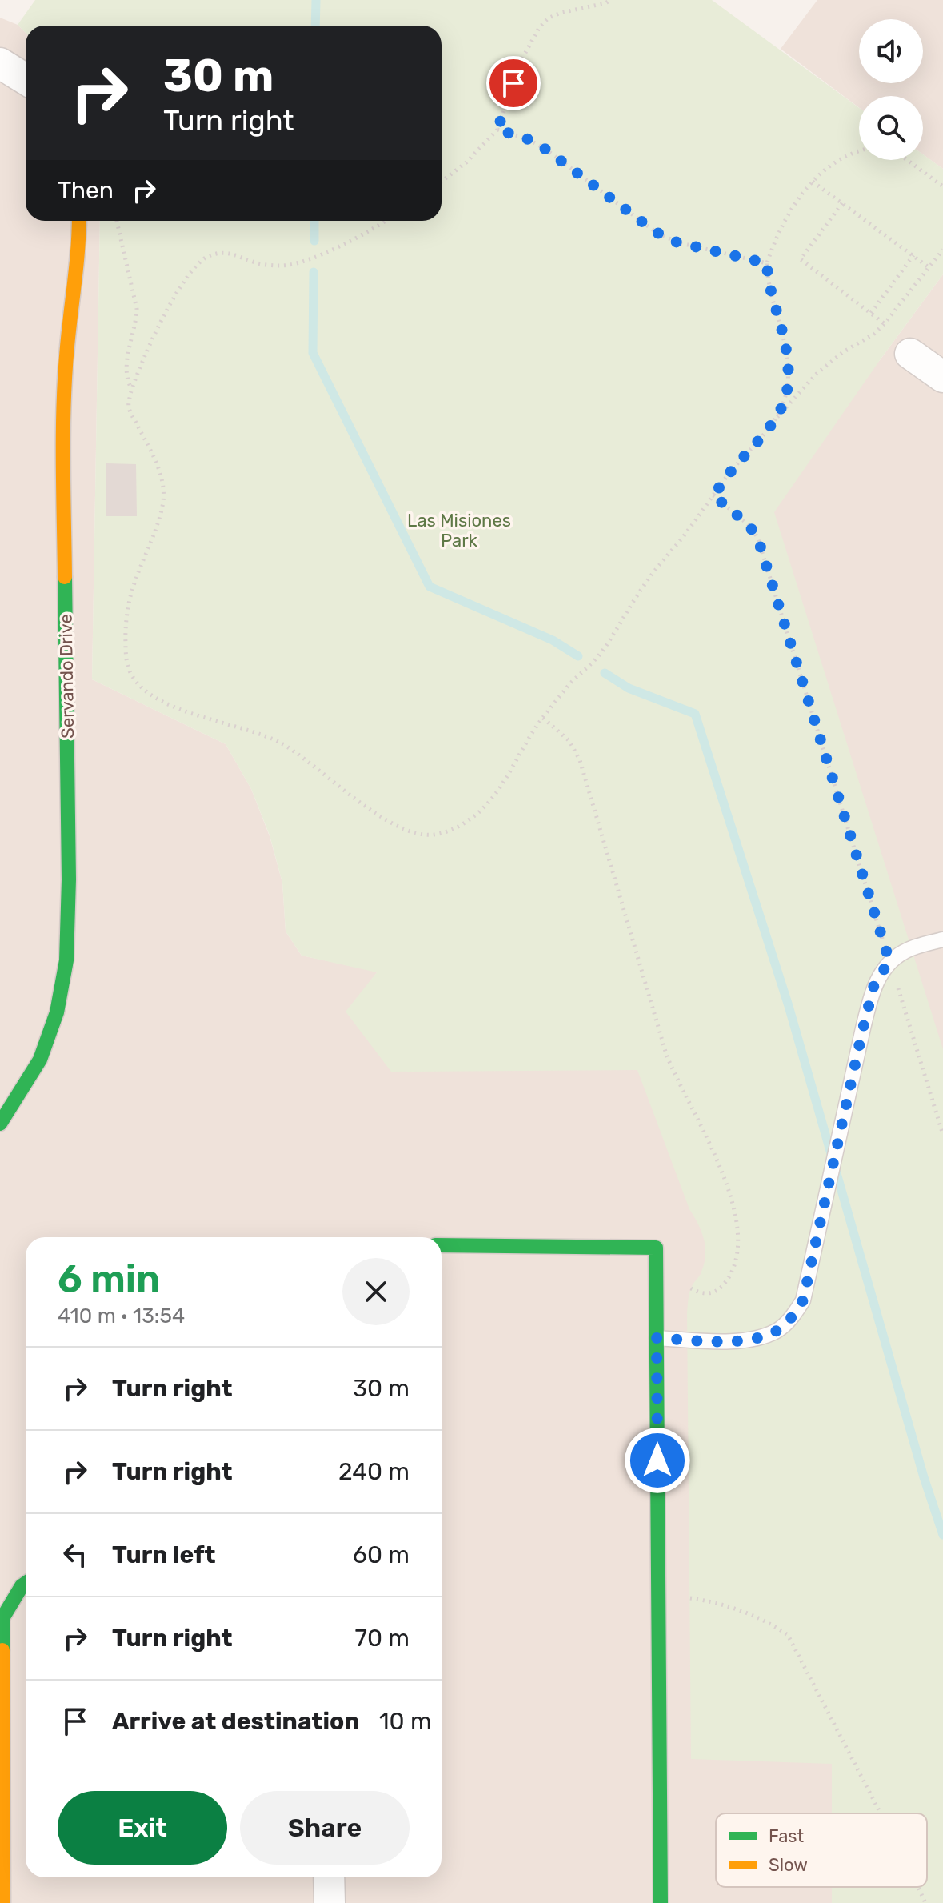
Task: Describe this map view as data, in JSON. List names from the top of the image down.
{
  "streets": {
    "street": ["Servando Drive"]
  },
  "parks": ["Las Misiones Park"],
  "legend": ["Fast", "Slow"],
  "page": {
    "turn": ["30 m", "Turn right"],
    "then": "Then",
    "heading": ["6 min", "410 m · 13:54"],
    "list": [
      {
        "name": "Turn right",
        "value": "30 m"
      },
      {
        "name": "Turn right",
        "value": "240 m"
      },
      {
        "name": "Turn left",
        "value": "60 m"
      },
      {
        "name": "Turn right",
        "value": "70 m"
      },
      {
        "name": "Arrive at destination",
        "value": "10 m"
      }
    ],
    "buttons": ["Exit", "Share"]
  }
}
